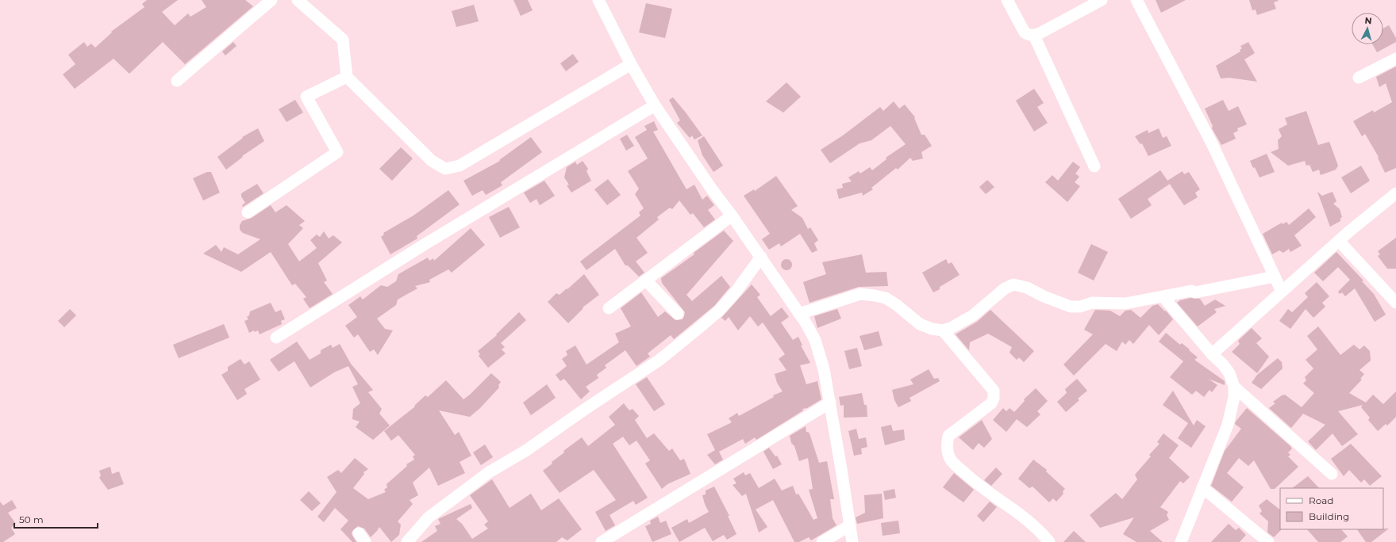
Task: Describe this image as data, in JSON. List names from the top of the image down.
{
  "legend": ["Road", "Building"],
  "scale_bar": "50 m",
  "north": "top"
}
